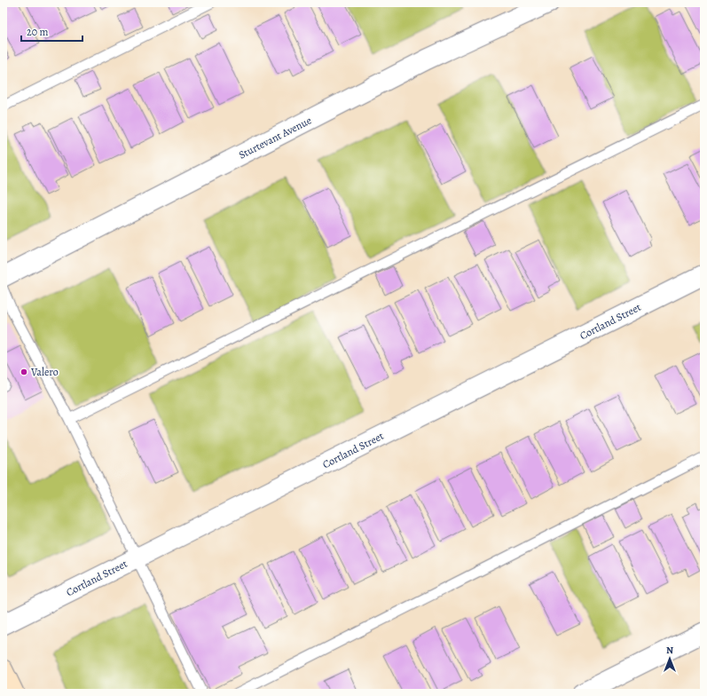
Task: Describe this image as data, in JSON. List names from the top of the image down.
{
  "streets": {
    "street": ["Sturtevant Avenue", "Cortland Street"]
  },
  "places": ["Valero"],
  "scale_bar": "20 m",
  "north": "top"
}
